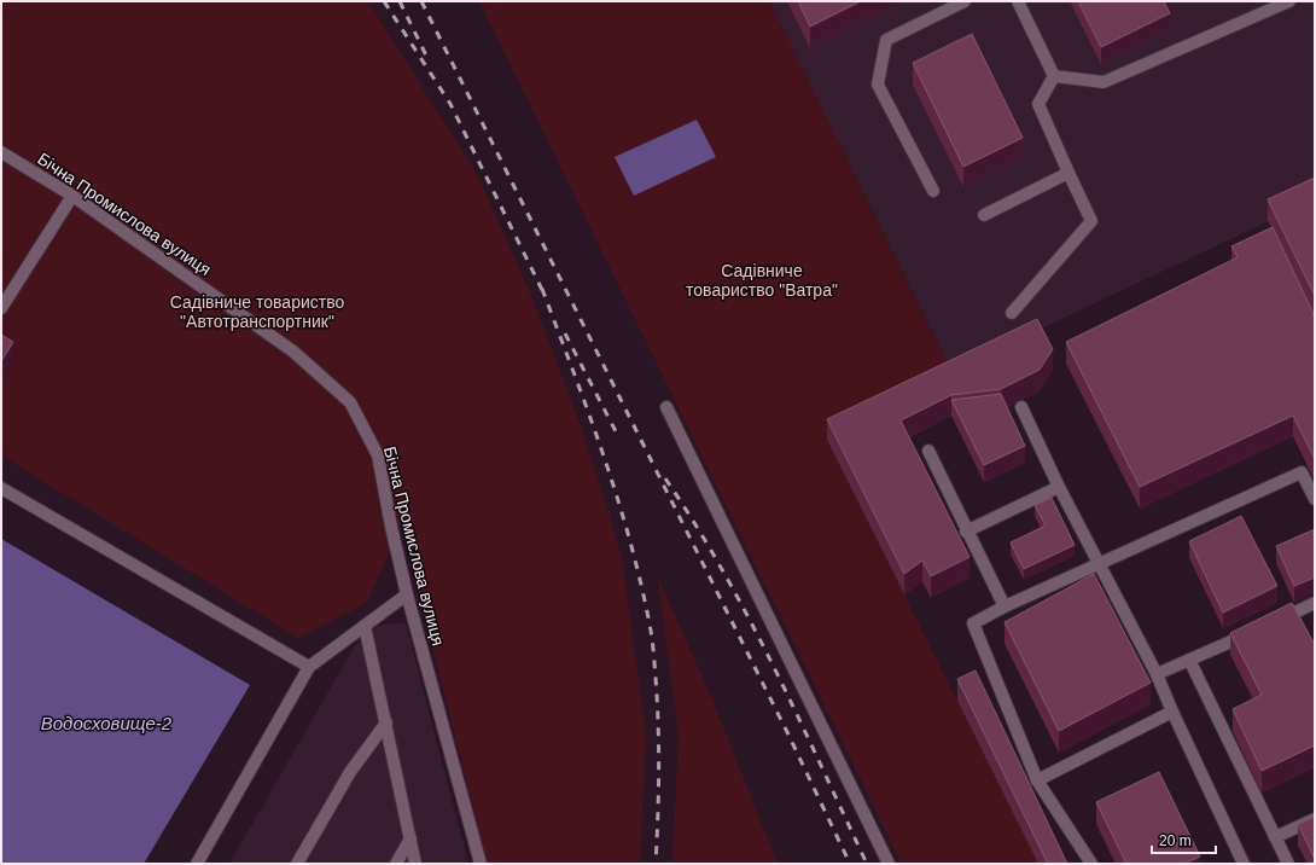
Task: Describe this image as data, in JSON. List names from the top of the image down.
{
  "streets": {
    "lane": ["Бічна Промислова вулиця"]
  },
  "water": ["Водосховище-2"],
  "parks": ["Садівниче товариство \"Ватра\"", "Садівниче товариство \"Автотранспортник\""],
  "scale_bar": "20 m"
}
